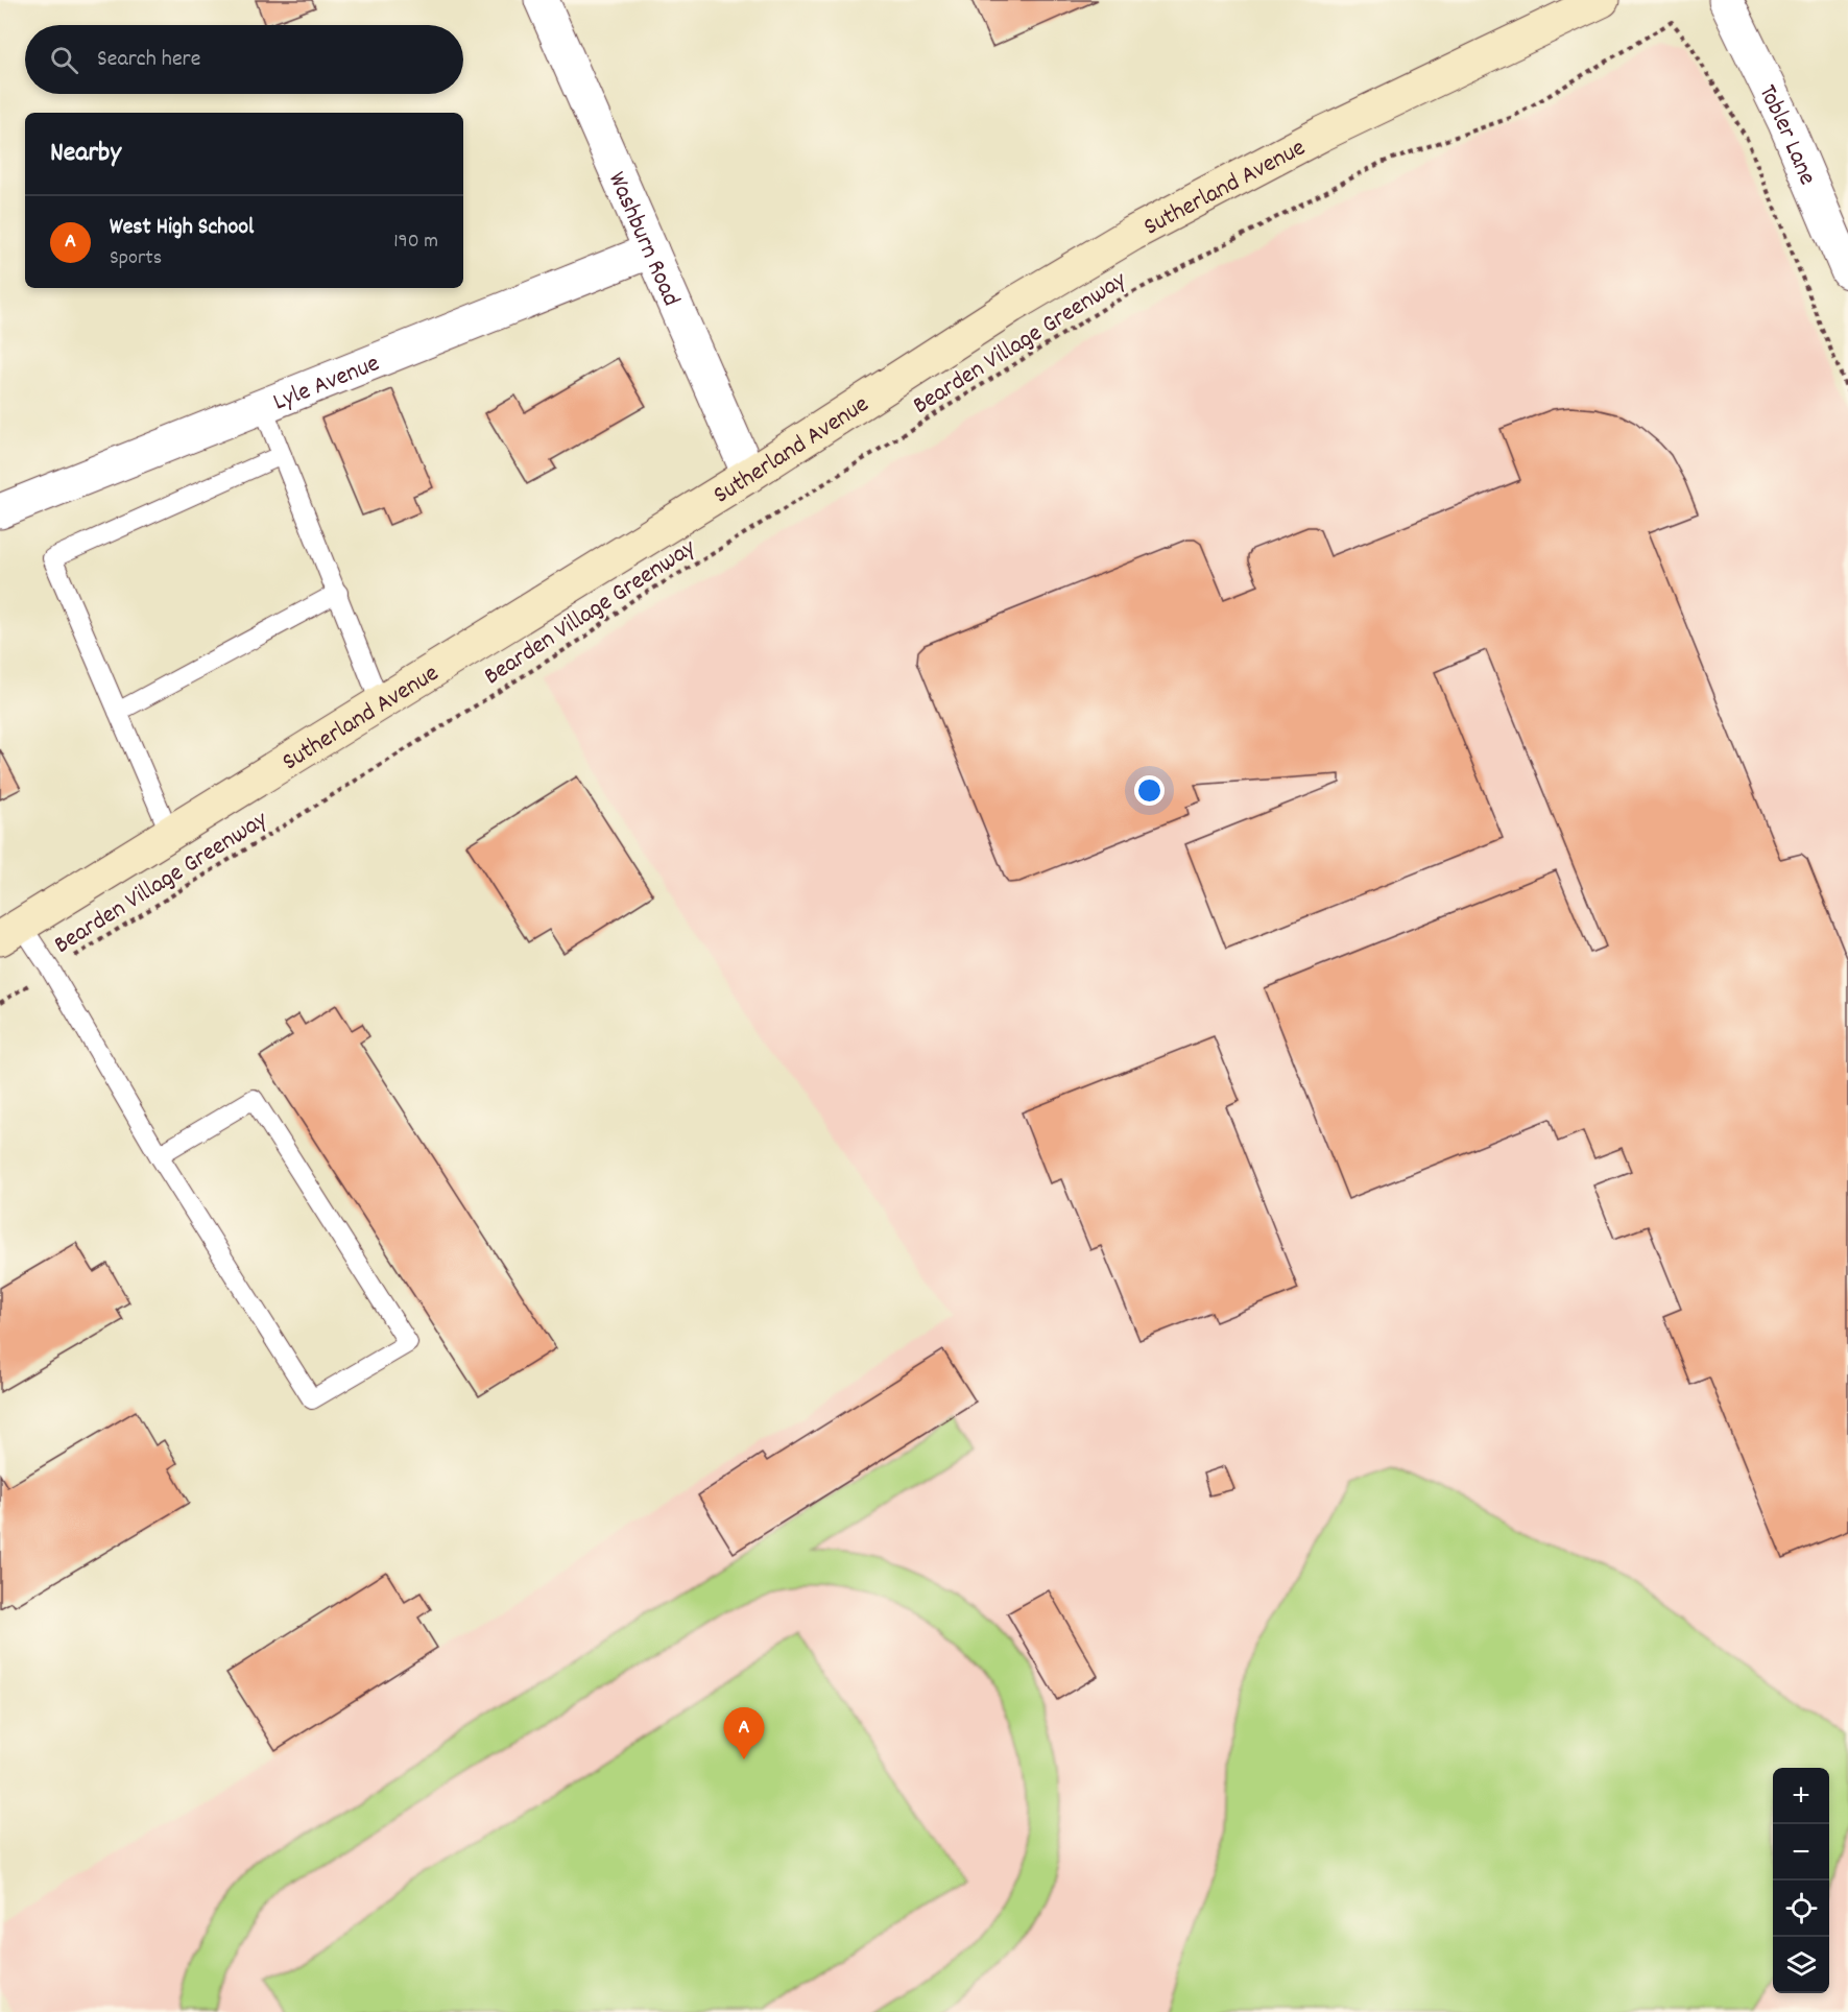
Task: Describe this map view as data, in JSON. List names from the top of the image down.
{
  "streets": {
    "street": [
      "Tobler Lane",
      "Sutherland Avenue",
      "Washburn Road",
      "Lyle Avenue"
    ],
    "path": ["Bearden Village Greenway"]
  },
  "crossings": [
    ["Sutherland Avenue", "Washburn Road"],
    ["Washburn Road", "Lyle Avenue"]
  ],
  "page": {
    "search": "Search here",
    "heading": "Nearby",
    "list": [
      {
        "mark": "A",
        "name": "West High School",
        "note": "Sports",
        "value": "190 m"
      }
    ],
    "pins": "A",
    "map_buttons": ["+", "−"]
  }
}
